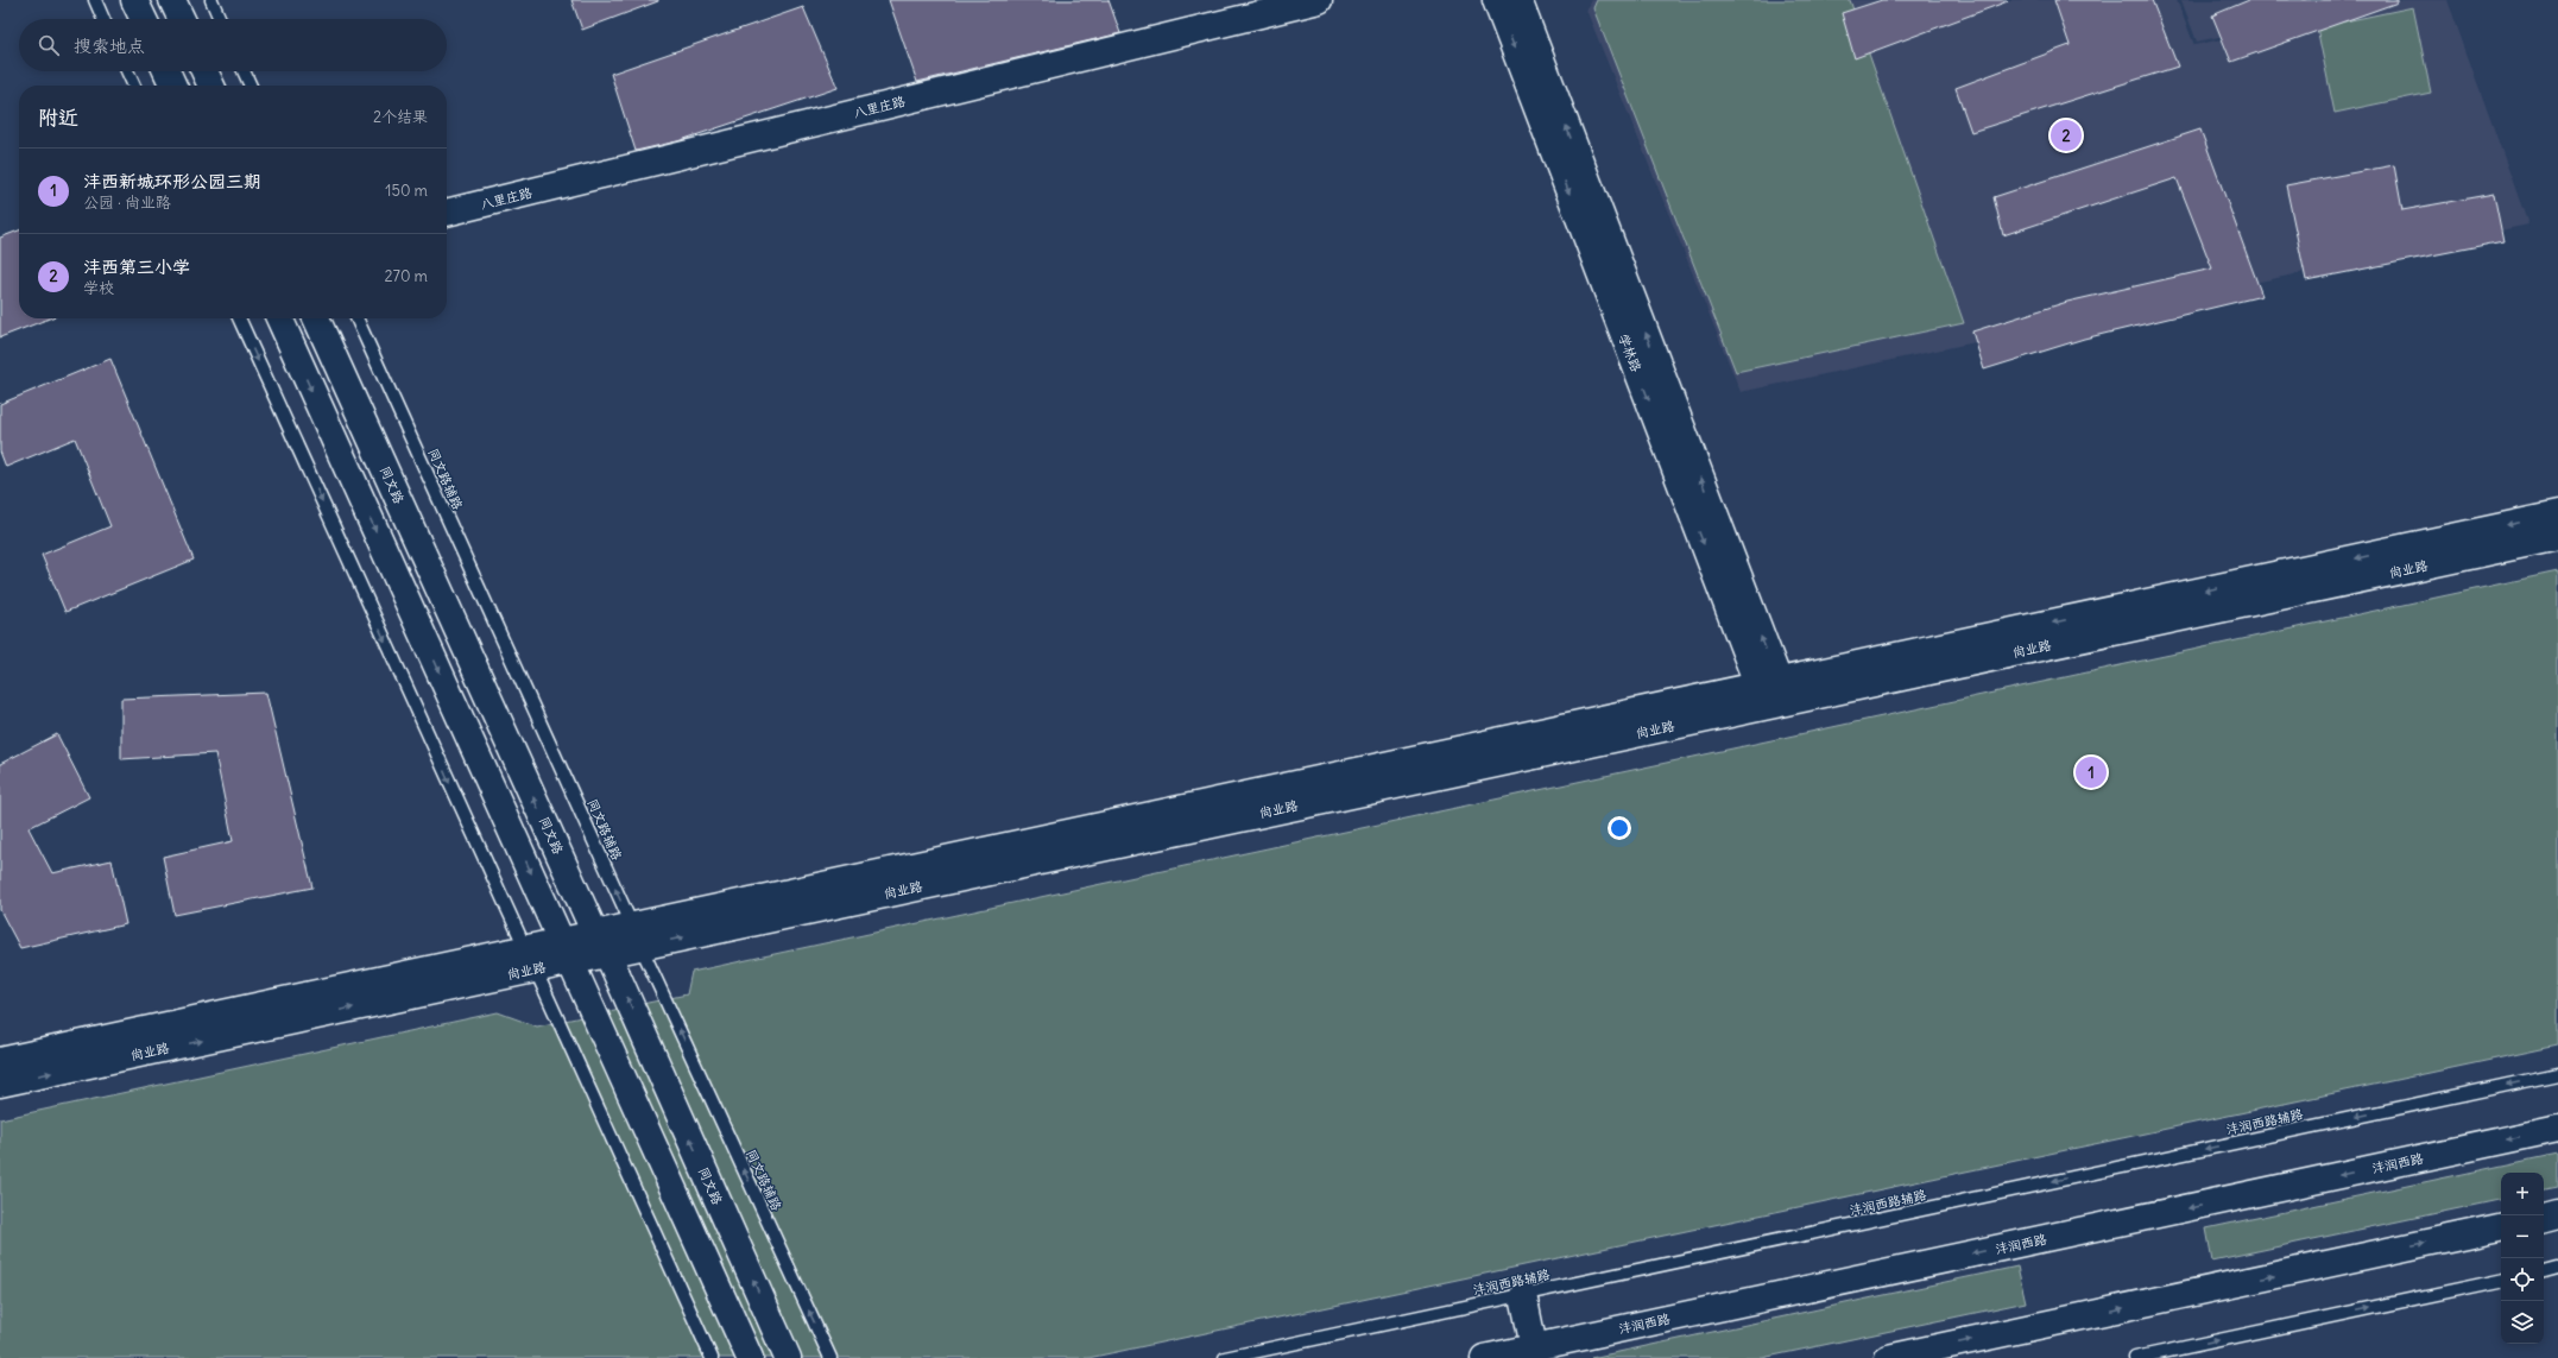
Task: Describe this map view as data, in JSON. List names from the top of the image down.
{
  "streets": {
    "street": [
      "八里庄路",
      "学林路",
      "同文路",
      "尚业路",
      "沣润西路"
    ],
    "lane": ["同文路辅路", "沣润西路辅路"]
  },
  "crossings": [
    ["学林路", "尚业路"],
    ["同文路辅路", "尚业路"],
    ["同文路", "尚业路"]
  ],
  "one_way": ["同文路辅路", "沣润西路辅路"],
  "page": {
    "search": "搜索地点",
    "heading": ["附近", "2个结果"],
    "pins": ["2", "1"],
    "list": [
      {
        "mark": "1",
        "name": "沣西新城环形公园三期",
        "note": "公园 · 尚业路",
        "value": "150 m"
      },
      {
        "mark": "2",
        "name": "沣西第三小学",
        "note": "学校",
        "value": "270 m"
      }
    ],
    "map_buttons": ["+", "−"]
  }
}
